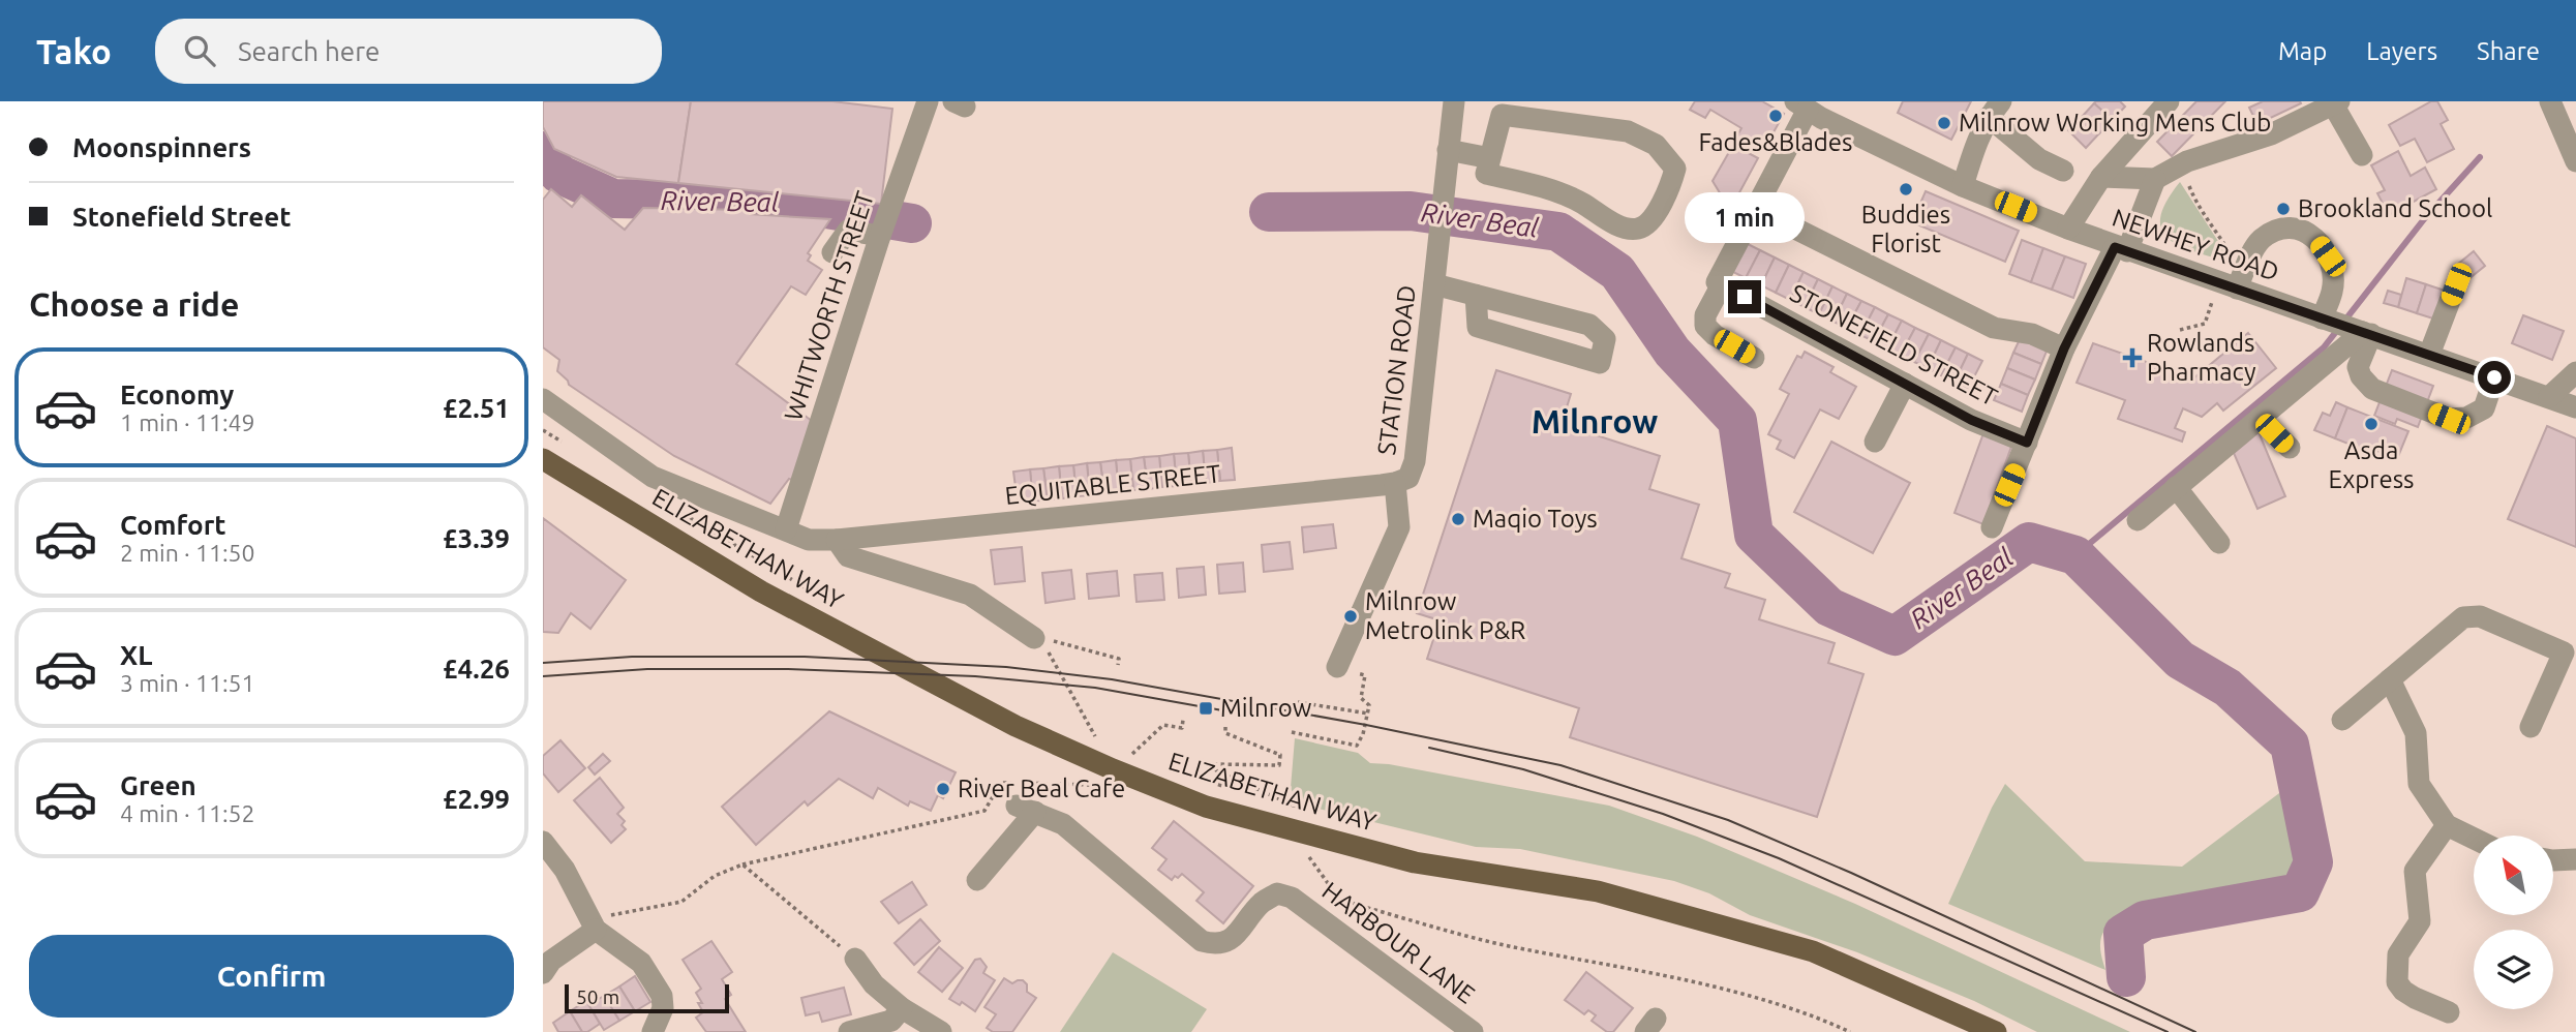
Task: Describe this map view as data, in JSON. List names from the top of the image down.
{
  "streets": {
    "main road": ["ELIZABETHAN WAY"],
    "street": [
      "NEWHEY ROAD",
      "WHITWORTH STREET",
      "STONEFIELD STREET",
      "STATION ROAD",
      "EQUITABLE STREET",
      "HARBOUR LANE"
    ]
  },
  "crossings": [
    ["WHITWORTH STREET", "EQUITABLE STREET"],
    ["STATION ROAD", "EQUITABLE STREET"]
  ],
  "districts": ["Milnrow"],
  "water": ["River Beal"],
  "places": {
    "other": [
      "Fades&Blades",
      "Milnrow Working Mens Club",
      "Buddies Florist",
      "Brookland School",
      "Asda Express",
      "Maqio Toys",
      "Milnrow Metrolink P&R",
      "River Beal Cafe"
    ],
    "health": ["Rowlands Pharmacy"],
    "transit": ["Milnrow"]
  },
  "scale_bar": "50 m",
  "north": "top left",
  "page": {
    "header": "Tako",
    "search": "Search here",
    "nav": ["Map", "Layers", "Share"],
    "banner": ["Moonspinners", "Stonefield Street"],
    "bubble": "1 min",
    "heading": "Choose a ride",
    "list": [
      {
        "name": "Economy",
        "note": "1 min · 11:49",
        "value": "£2.51"
      },
      {
        "name": "Comfort",
        "note": "2 min · 11:50",
        "value": "£3.39"
      },
      {
        "name": "XL",
        "note": "3 min · 11:51",
        "value": "£4.26"
      },
      {
        "name": "Green",
        "note": "4 min · 11:52",
        "value": "£2.99"
      }
    ],
    "buttons": "Confirm",
    "scale": "50 m"
  }
}
